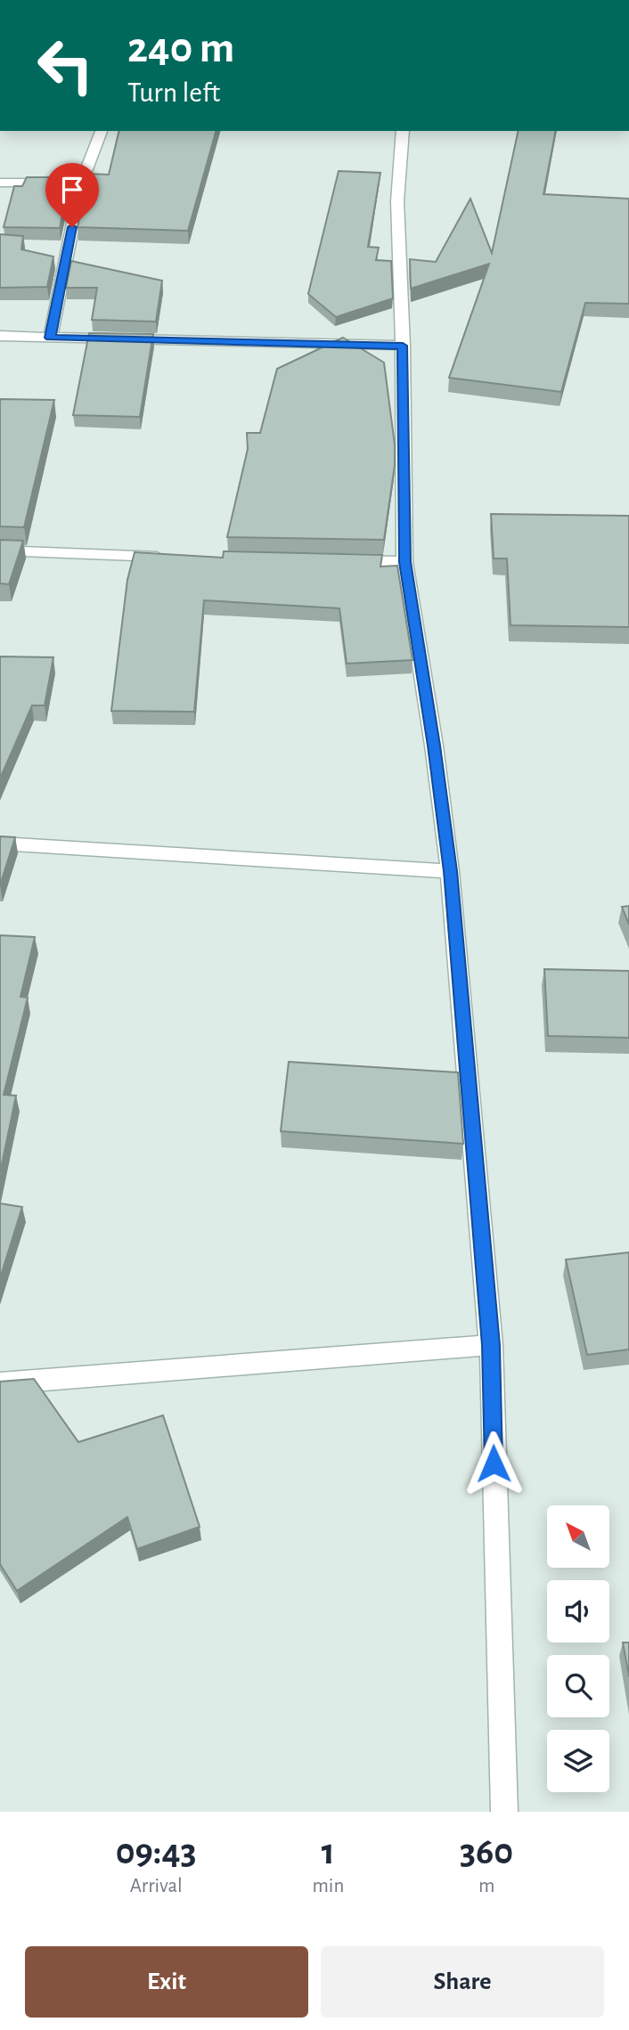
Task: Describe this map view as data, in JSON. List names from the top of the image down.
{
  "north": "top left",
  "page": {
    "turn": ["240 m", "Turn left"],
    "eta": [
      "09:43",
      "Arrival",
      "1",
      "min",
      "360",
      "m"
    ],
    "buttons": ["Exit", "Share"]
  }
}
